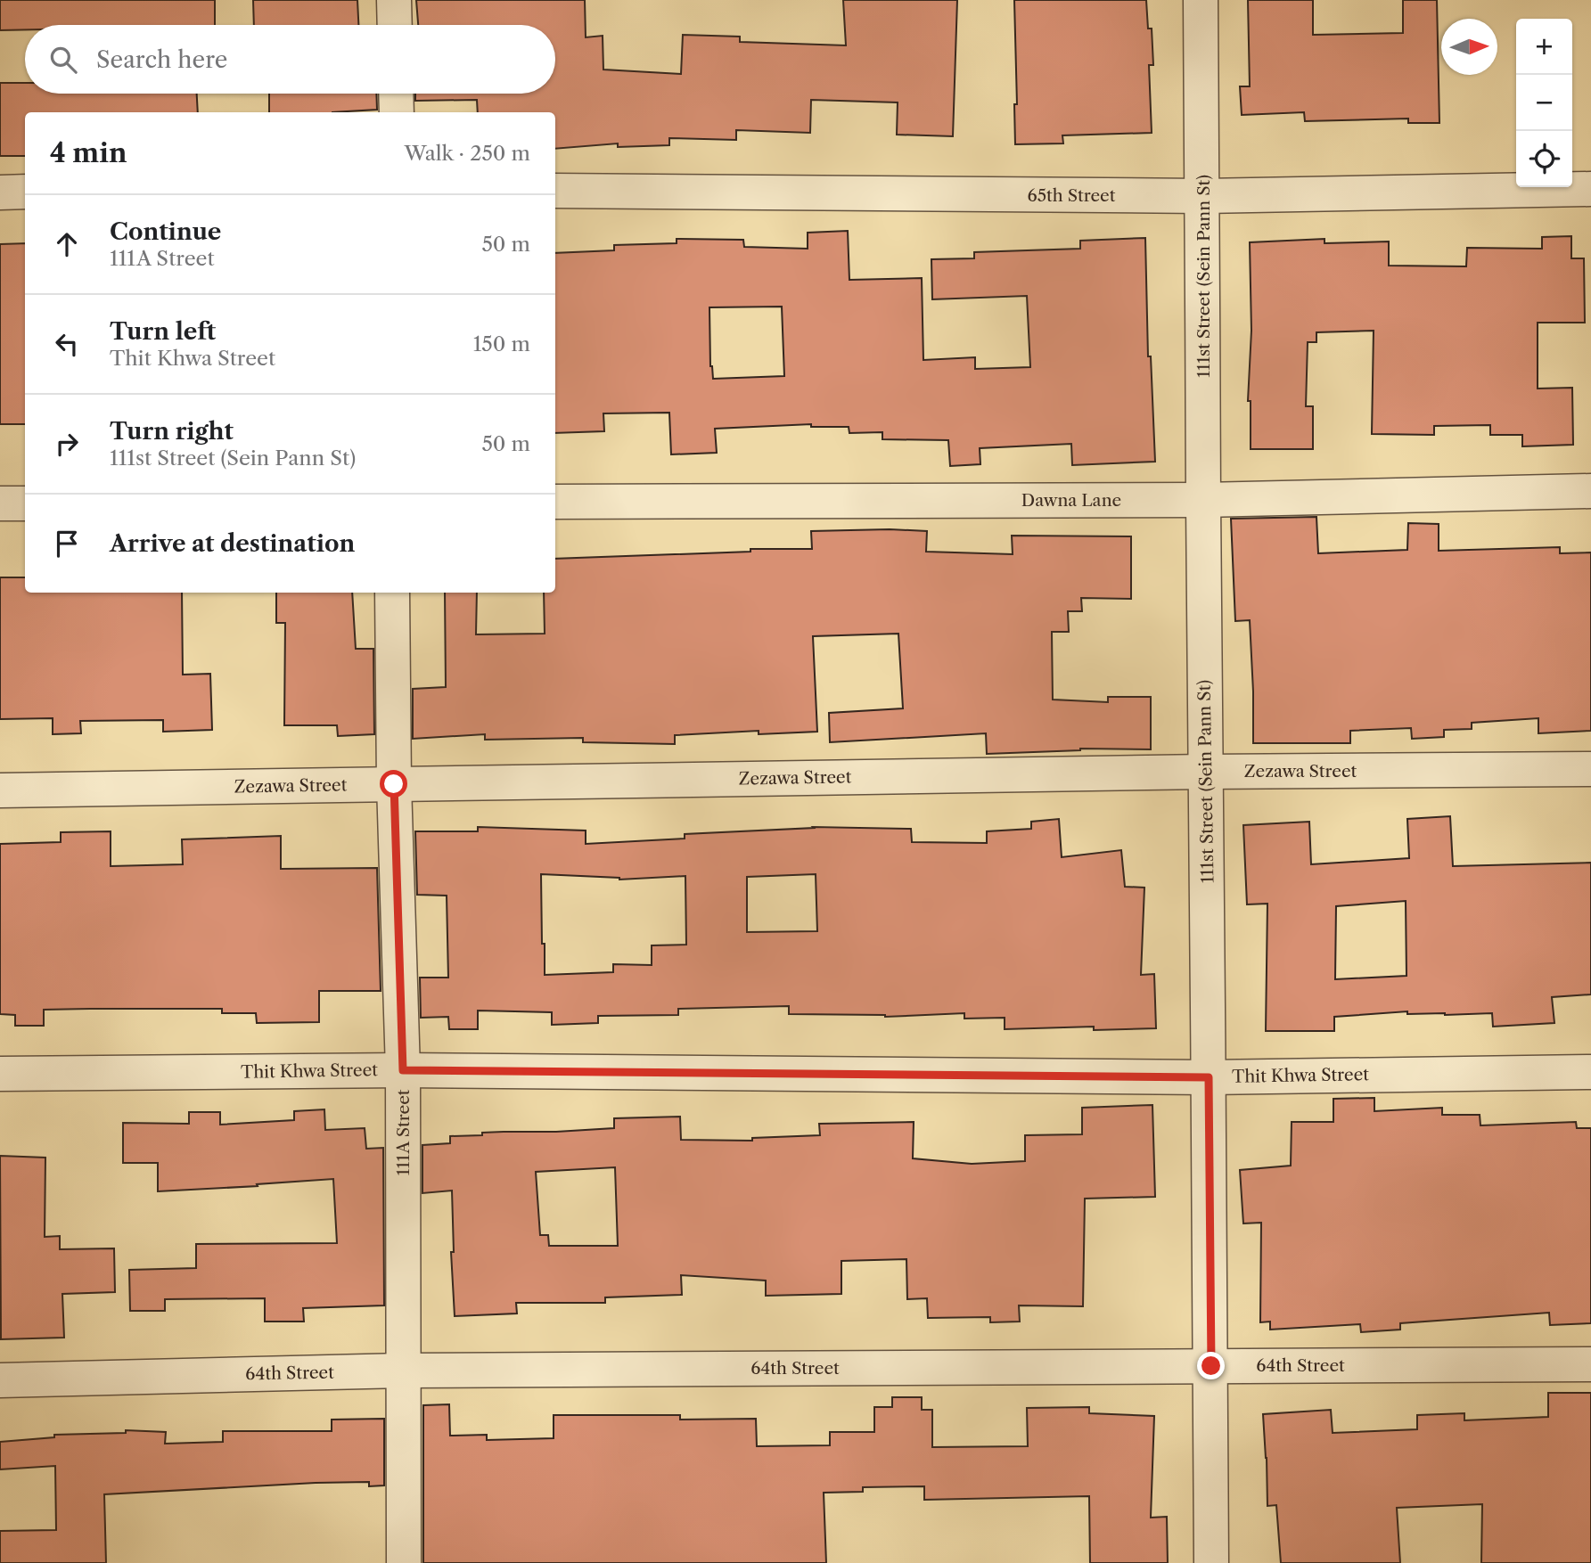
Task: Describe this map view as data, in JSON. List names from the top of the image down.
{
  "streets": {
    "street": [
      "65th Street",
      "111st Street (Sein Pann St)",
      "Dawna Lane",
      "Zezawa Street",
      "Thit Khwa Street",
      "111A Street",
      "64th Street"
    ]
  },
  "crossings": [
    ["65th Street", "111st Street (Sein Pann St)"],
    ["111st Street (Sein Pann St)", "Dawna Lane"],
    ["111st Street (Sein Pann St)", "Zezawa Street"],
    ["111st Street (Sein Pann St)", "Thit Khwa Street"],
    ["111st Street (Sein Pann St)", "64th Street"],
    ["Zezawa Street", "111A Street"],
    ["Thit Khwa Street", "111A Street"],
    ["111A Street", "64th Street"]
  ],
  "north": "right",
  "page": {
    "map_buttons": ["+", "−"],
    "search": "Search here",
    "heading": ["4 min", "Walk · 250 m"],
    "list": [
      ["Continue", "111A Street", "50 m"],
      ["Turn left", "Thit Khwa Street", "150 m"],
      ["Turn right", "111st Street (Sein Pann St)", "50 m"],
      "Arrive at destination"
    ]
  }
}
